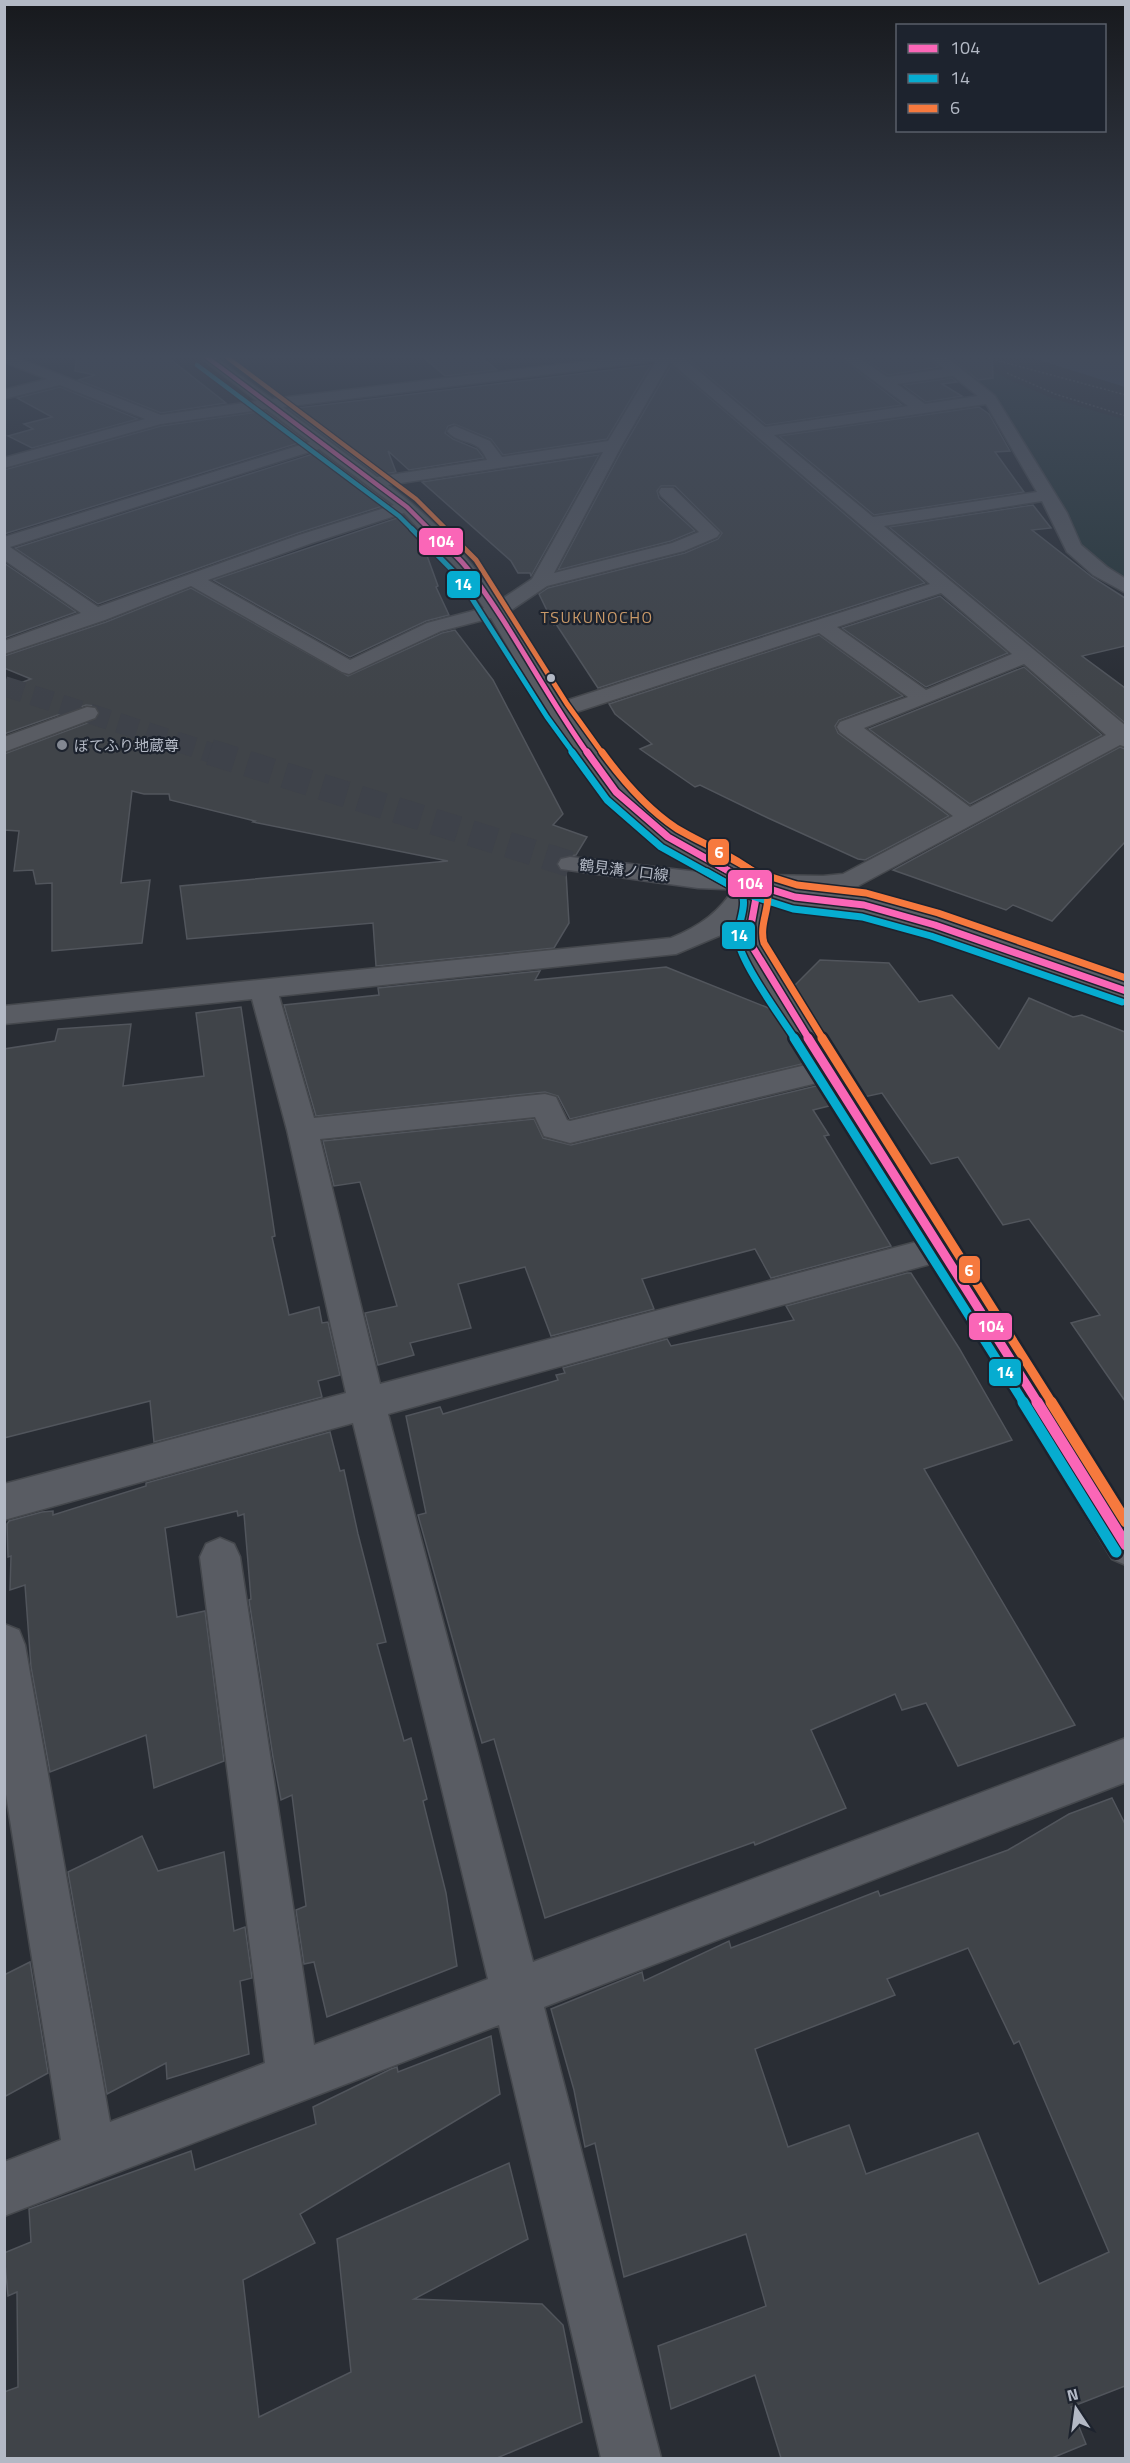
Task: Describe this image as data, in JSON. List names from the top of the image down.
{
  "streets": {
    "main road": ["鶴見溝ノ口線"]
  },
  "districts": ["TSUKUNOCHO"],
  "places": ["ぼてふり地蔵尊"],
  "lines": ["transit line 104", "transit line 14", "transit line 6"],
  "legend": ["104", "14", "6"],
  "north": "top"
}
